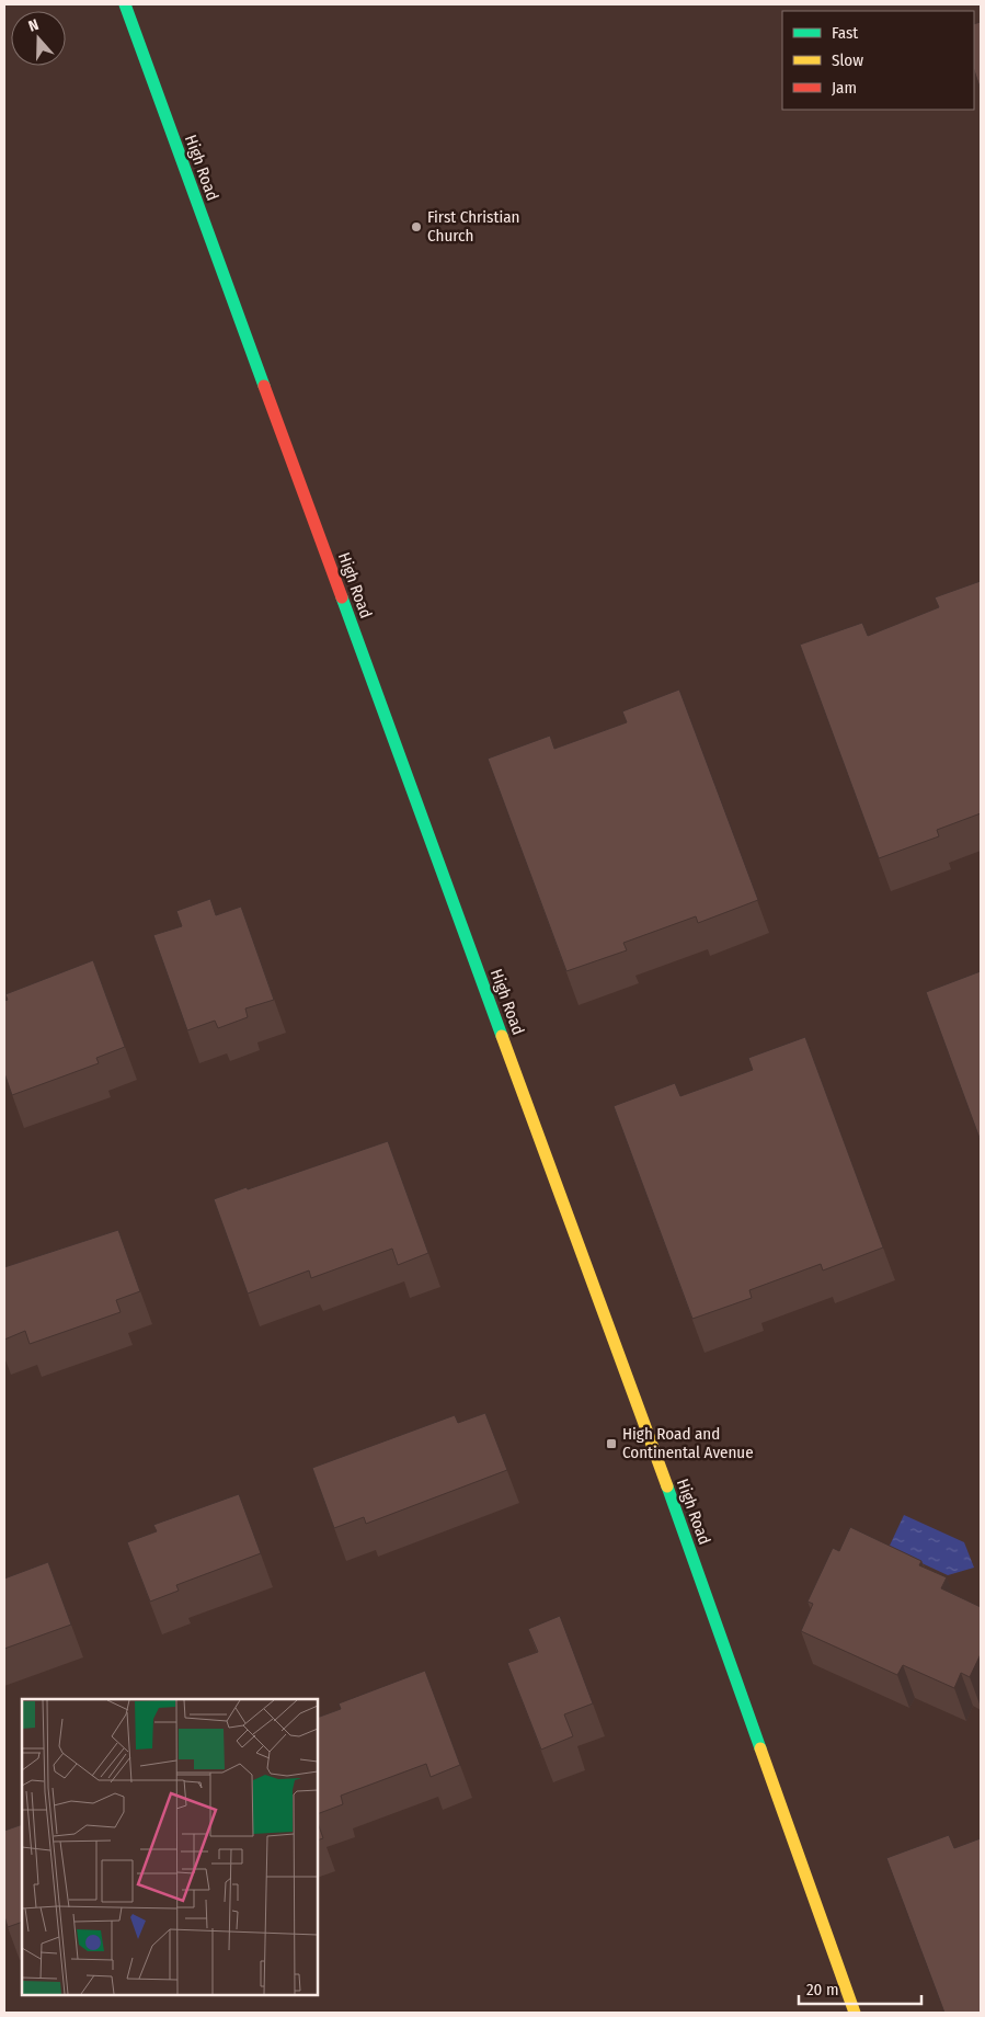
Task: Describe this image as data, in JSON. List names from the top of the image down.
{
  "streets": {
    "street": ["High Road"]
  },
  "places": {
    "other": ["First Christian Church"],
    "transit": ["High Road and Continental Avenue"]
  },
  "legend": ["Fast", "Slow", "Jam"],
  "scale_bar": "20 m",
  "north": "top"
}
